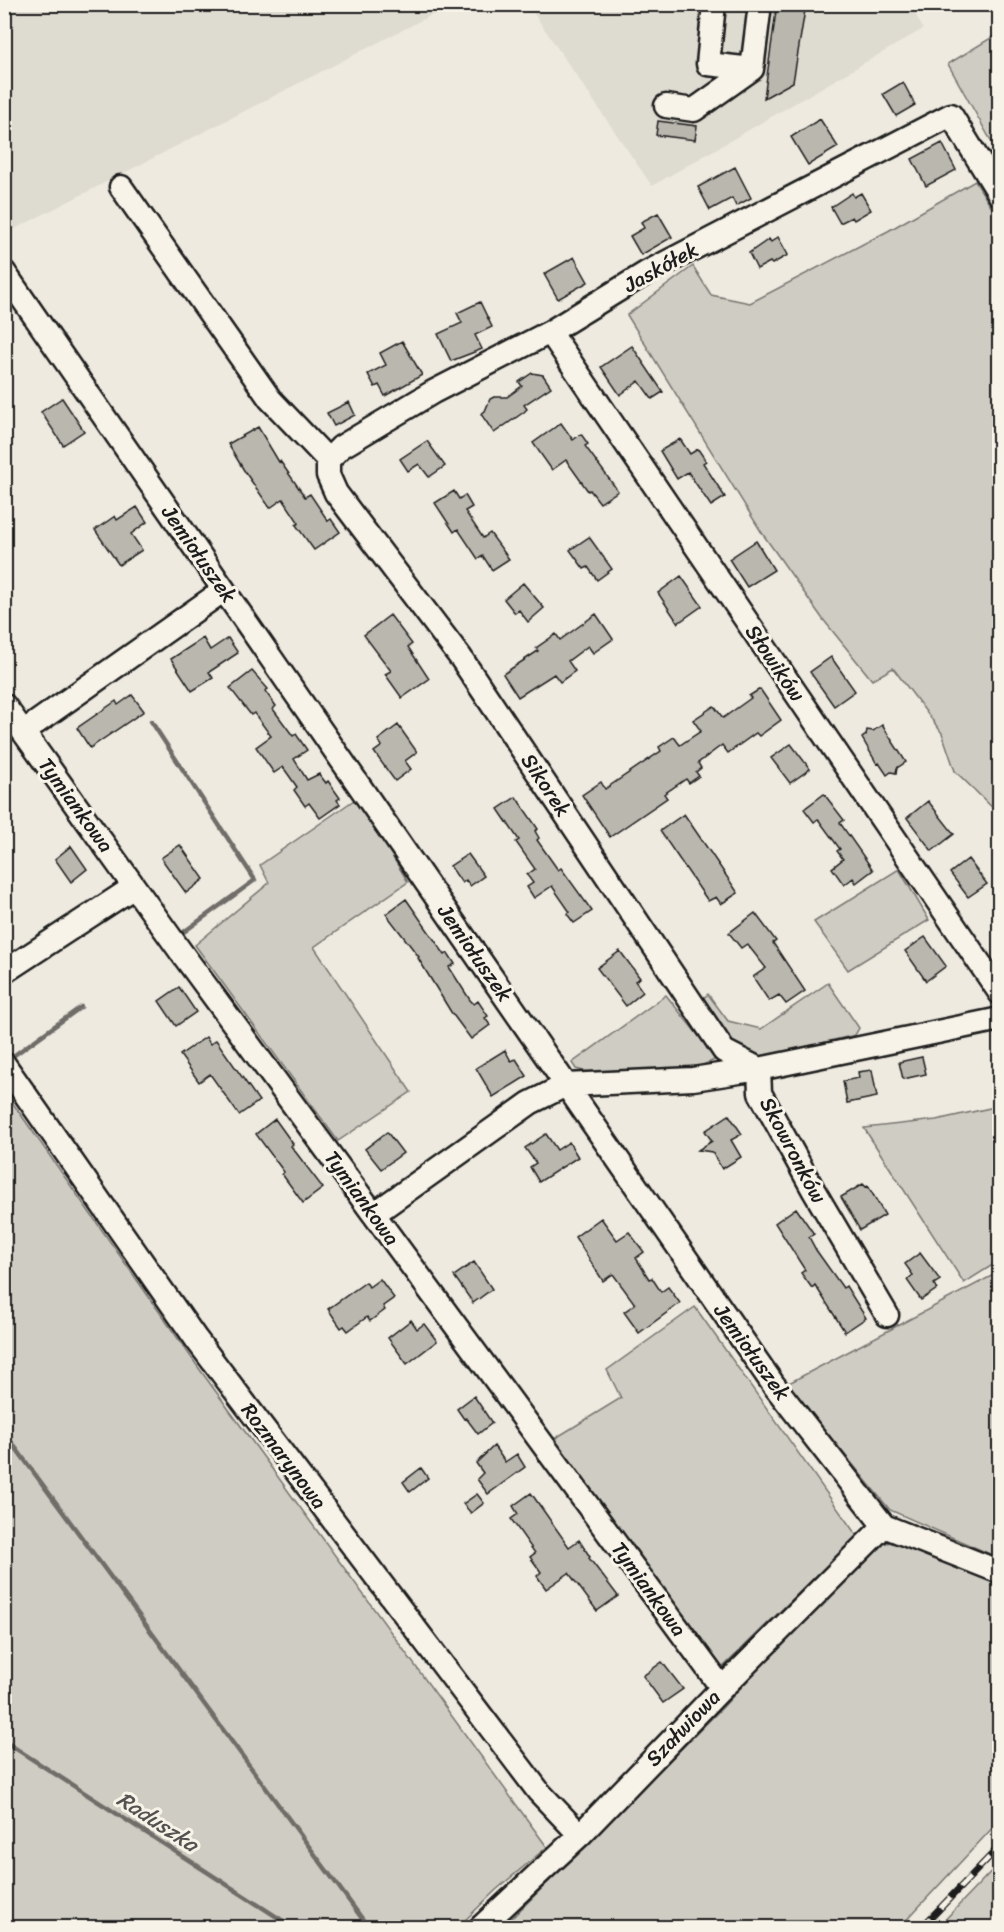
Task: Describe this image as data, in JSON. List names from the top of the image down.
{
  "streets": {
    "street": [
      "Jaskółek",
      "Jemiołuszek",
      "Słowików",
      "Sikorek",
      "Tymiankowa",
      "Skowronków",
      "Rozmarynowa",
      "Szałwiowa"
    ]
  },
  "crossings": [
    ["Jaskółek", "Słowików"],
    ["Jaskółek", "Sikorek"],
    ["Jemiołuszek", "Szałwiowa"],
    ["Sikorek", "Skowronków"],
    ["Tymiankowa", "Szałwiowa"],
    ["Rozmarynowa", "Szałwiowa"]
  ],
  "water": ["Raduszka"]
}
